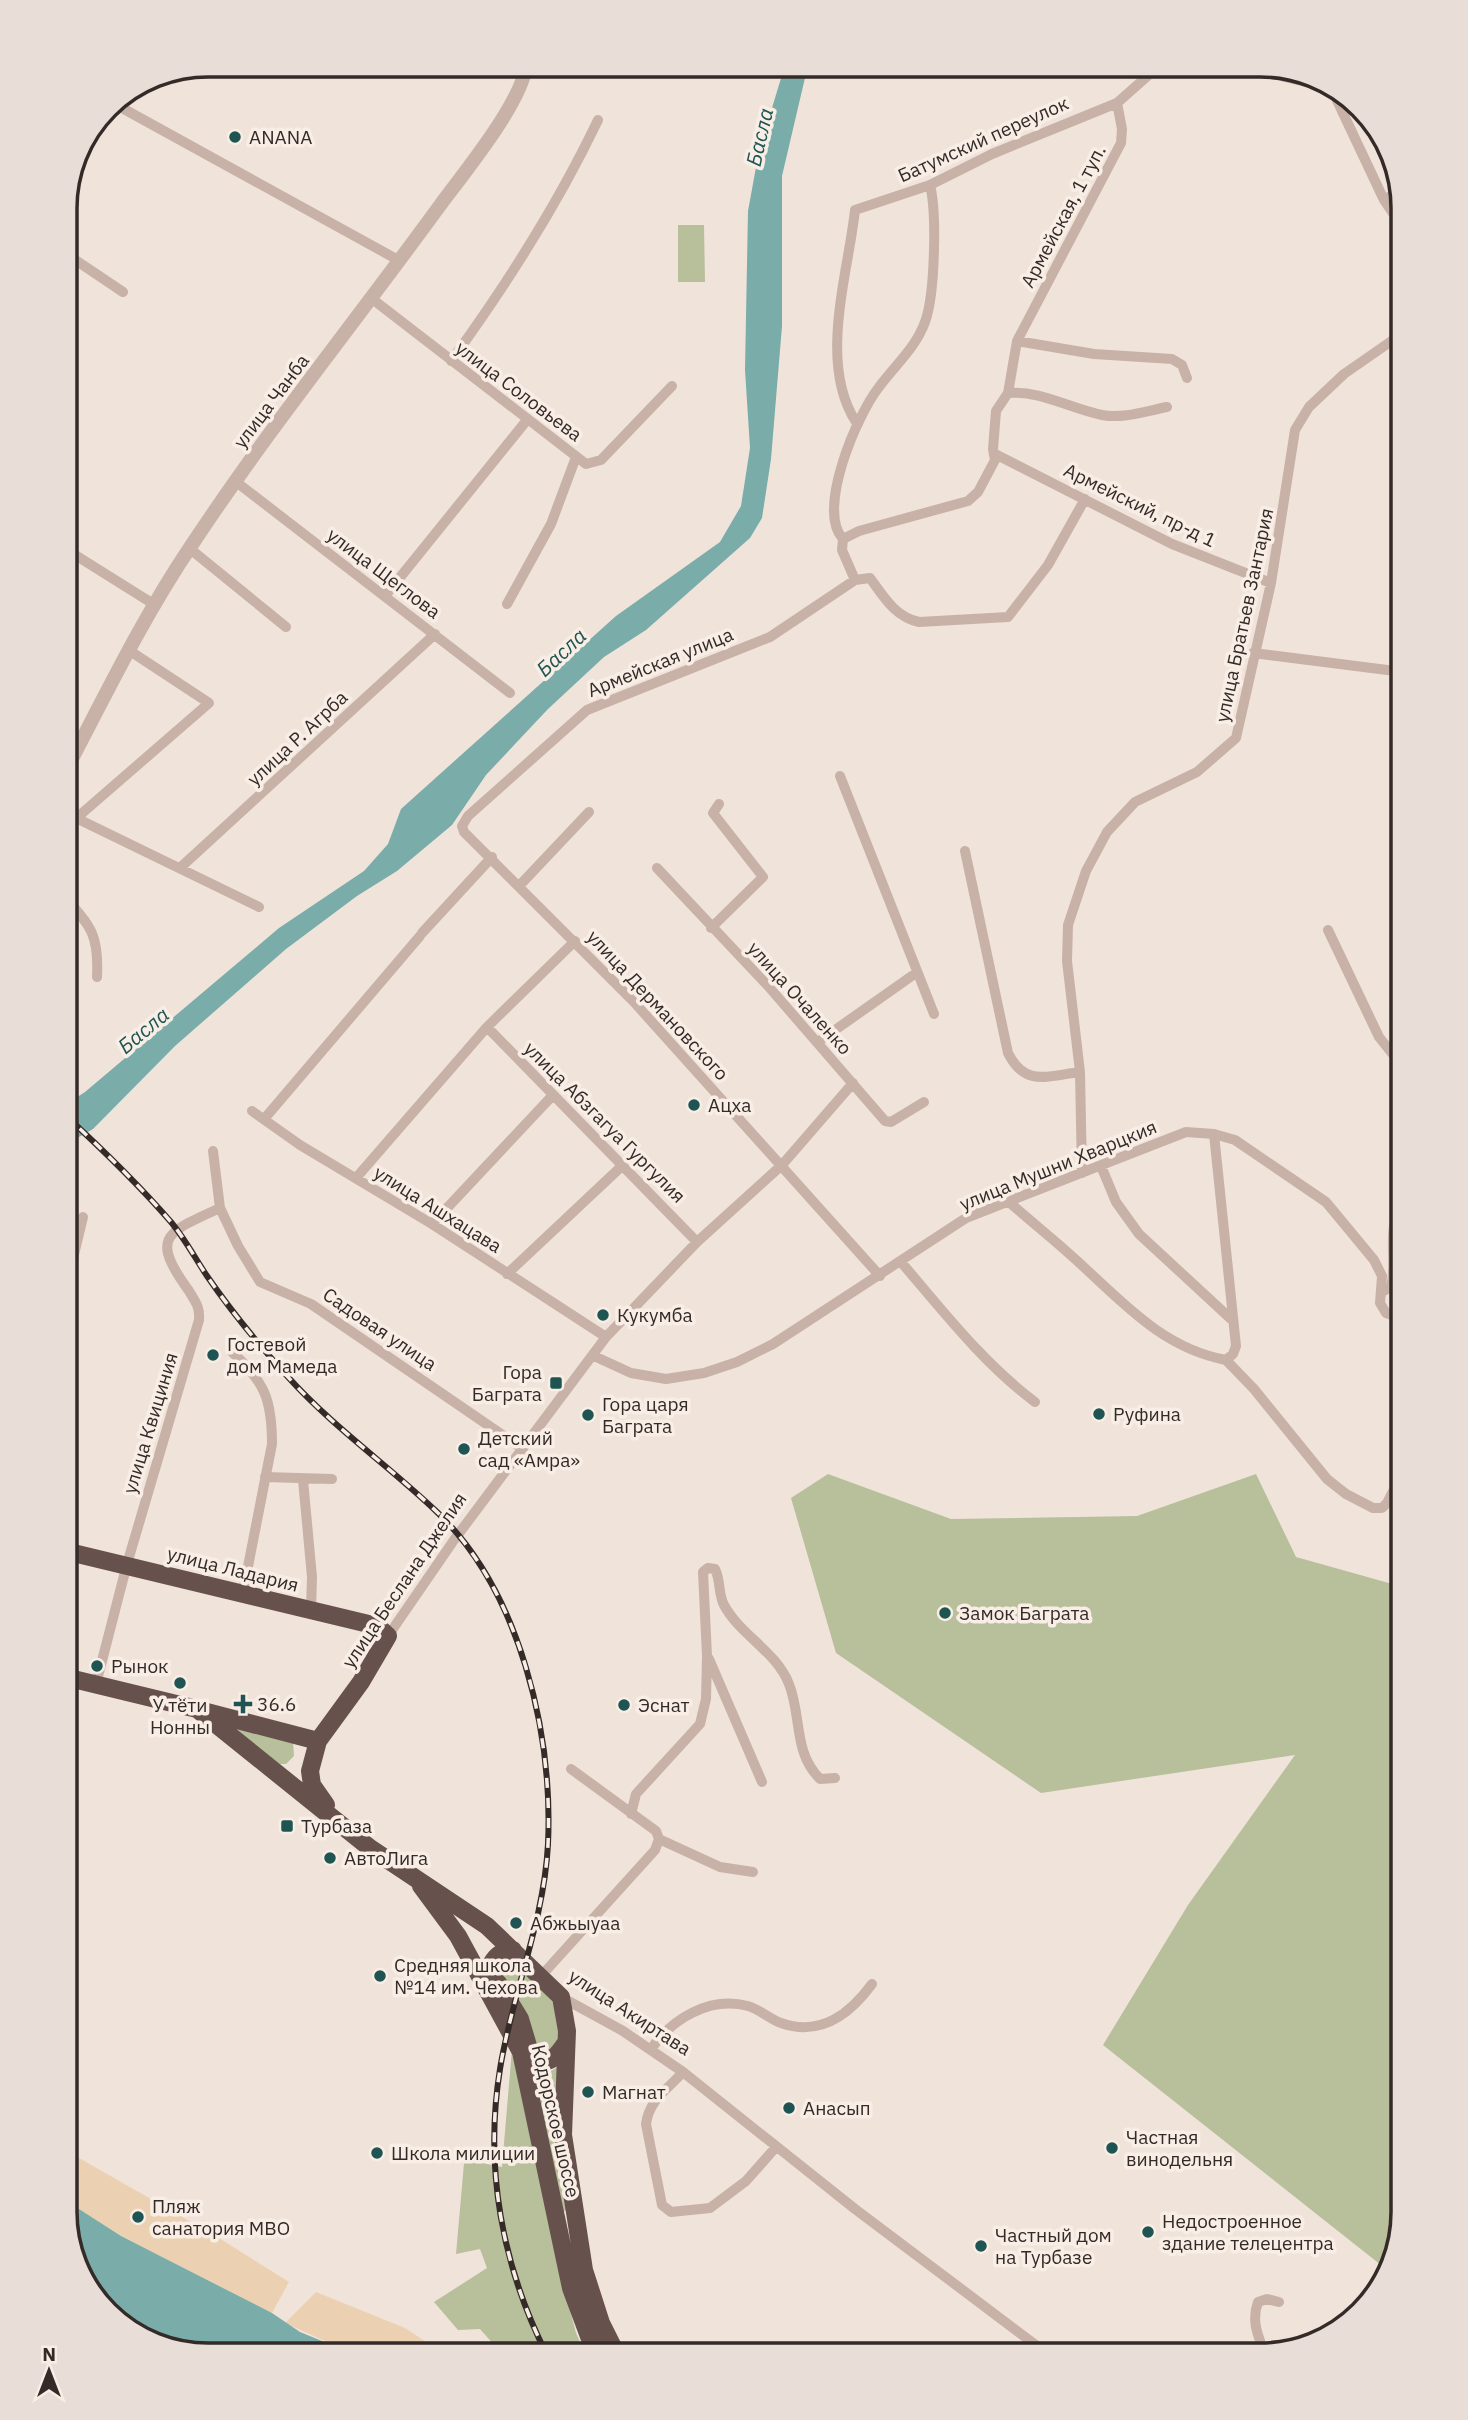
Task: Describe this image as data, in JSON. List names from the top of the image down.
{
  "streets": {
    "highway": [
      "улица Ладария",
      "улица Беслана Джелия",
      "улица Акиртава",
      "Кодорское шоссе"
    ],
    "street": [
      "Батумский переулок",
      "Армейская, 1 туп.",
      "улица Соловьева",
      "улица Чанба",
      "Армейский, пр-д 1",
      "улица Щеглова",
      "улица Братьев Зантария",
      "Армейская улица",
      "улица Р. Агрба",
      "улица Очаленко",
      "улица Дермановского",
      "улица Абзгагуа Гургулия",
      "улица Мушни Хварцкия",
      "улица Ашхацава",
      "Садовая улица",
      "улица Квициния"
    ]
  },
  "crossings": [
    ["Батумский переулок", "Армейская, 1 туп."],
    ["Армейская, 1 туп.", "Армейский, пр-д 1"],
    ["улица Соловьева", "улица Чанба"],
    ["улица Чанба", "улица Щеглова"],
    ["Армейский, пр-д 1", "улица Братьев Зантария"],
    ["улица Щеглова", "улица Р. Агрба"],
    ["улица Братьев Зантария", "улица Мушни Хварцкия"],
    ["Армейская улица", "улица Дермановского"],
    ["улица Очаленко", "улица Беслана Джелия"],
    ["улица Дермановского", "улица Мушни Хварцкия"],
    ["улица Дермановского", "улица Беслана Джелия"],
    ["улица Абзгагуа Гургулия", "улица Беслана Джелия"],
    ["улица Мушни Хварцкия", "улица Беслана Джелия"],
    ["улица Ашхацава", "улица Беслана Джелия"],
    ["Садовая улица", "улица Квициния"],
    ["Садовая улица", "улица Беслана Джелия"],
    ["улица Квициния", "улица Ладария"],
    ["улица Квициния", "улица Акиртава"],
    ["улица Ладария", "улица Беслана Джелия"],
    ["улица Беслана Джелия", "улица Акиртава"],
    ["улица Акиртава", "Кодорское шоссе"]
  ],
  "water": ["Басла"],
  "places": {
    "other": [
      "ANANA",
      "Ацха",
      "Кукумба",
      "Гостевой дом Мамеда",
      "Руфина",
      "Гора царя Баграта",
      "Детский сад «Амра»",
      "Замок Баграта",
      "Рынок",
      "У тёти Нонны",
      "Эснат",
      "АвтоЛига",
      "Абжьыуаа",
      "Средняя школа №14 им. Чехова",
      "Магнат",
      "Анасып",
      "Частная винодельня",
      "Школа милиции",
      "Пляж санатория МВО",
      "Недостроенное здание телецентра",
      "Частный дом на Турбазе"
    ],
    "transit": ["Гора Баграта", "Турбаза"],
    "health": ["36.6"]
  },
  "north": "top"
}
